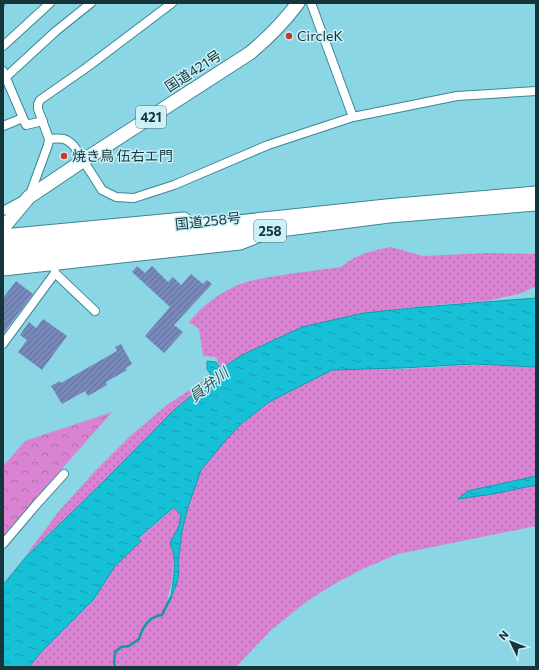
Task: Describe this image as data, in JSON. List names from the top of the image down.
{
  "streets": {
    "highway": [
      "国道421号",
      "421",
      "国道258号",
      "258"
    ]
  },
  "water": ["員弁川"],
  "places": ["CircleK", "焼き鳥 伍右エ門"],
  "north": "top left"
}
